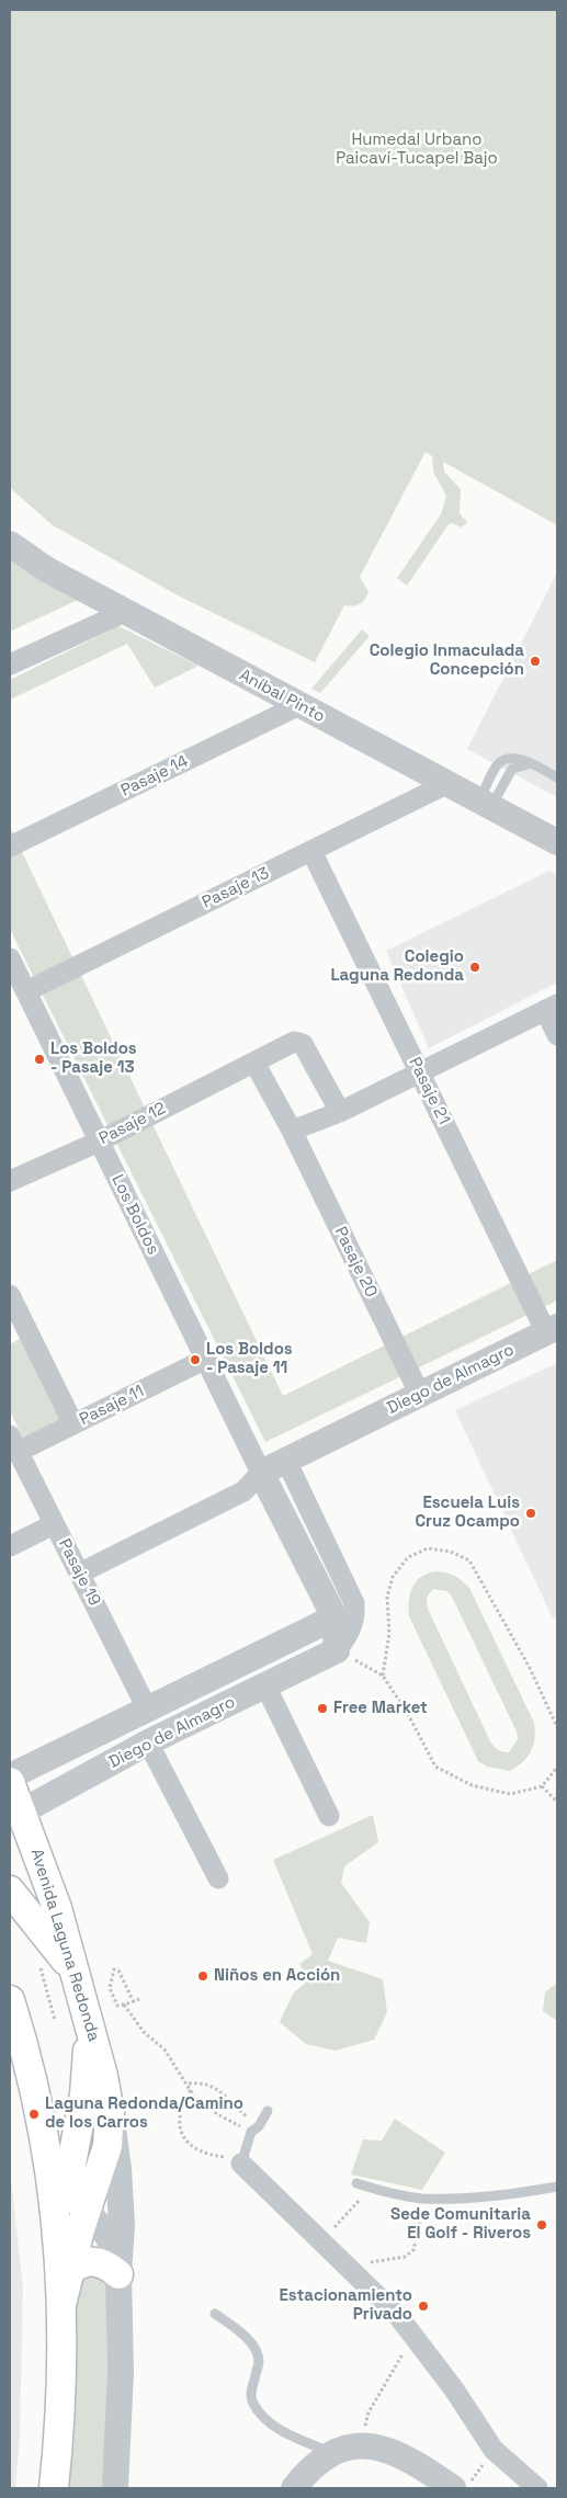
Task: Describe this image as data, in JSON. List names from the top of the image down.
{
  "streets": {
    "main road": ["Avenida Laguna Redonda"],
    "street": [
      "Aníbal Pinto",
      "Pasaje 14",
      "Pasaje 13",
      "Pasaje 21",
      "Pasaje 12",
      "Los Boldos",
      "Pasaje 20",
      "Diego de Almagro",
      "Pasaje 11",
      "Pasaje 19"
    ]
  },
  "crossings": [
    ["Aníbal Pinto", "Pasaje 14"],
    ["Aníbal Pinto", "Pasaje 13"],
    ["Pasaje 13", "Pasaje 21"],
    ["Pasaje 13", "Los Boldos"],
    ["Pasaje 21", "Diego de Almagro"],
    ["Pasaje 12", "Los Boldos"],
    ["Los Boldos", "Diego de Almagro"],
    ["Los Boldos", "Pasaje 11"],
    ["Pasaje 20", "Diego de Almagro"],
    ["Diego de Almagro", "Pasaje 19"],
    ["Diego de Almagro", "Avenida Laguna Redonda"],
    ["Pasaje 11", "Pasaje 19"]
  ],
  "parks": ["Humedal Urbano Paicaví-Tucapel Bajo"],
  "places": [
    "Colegio Inmaculada Concepción",
    "Colegio Laguna Redonda",
    "Los Boldos - Pasaje 13",
    "Los Boldos - Pasaje 11",
    "Escuela Luis Cruz Ocampo",
    "Free Market",
    "Niños en Acción",
    "Laguna Redonda/Camino de los Carros",
    "Sede Comunitaria El Golf - Riveros",
    "Estacionamiento Privado"
  ]
}
